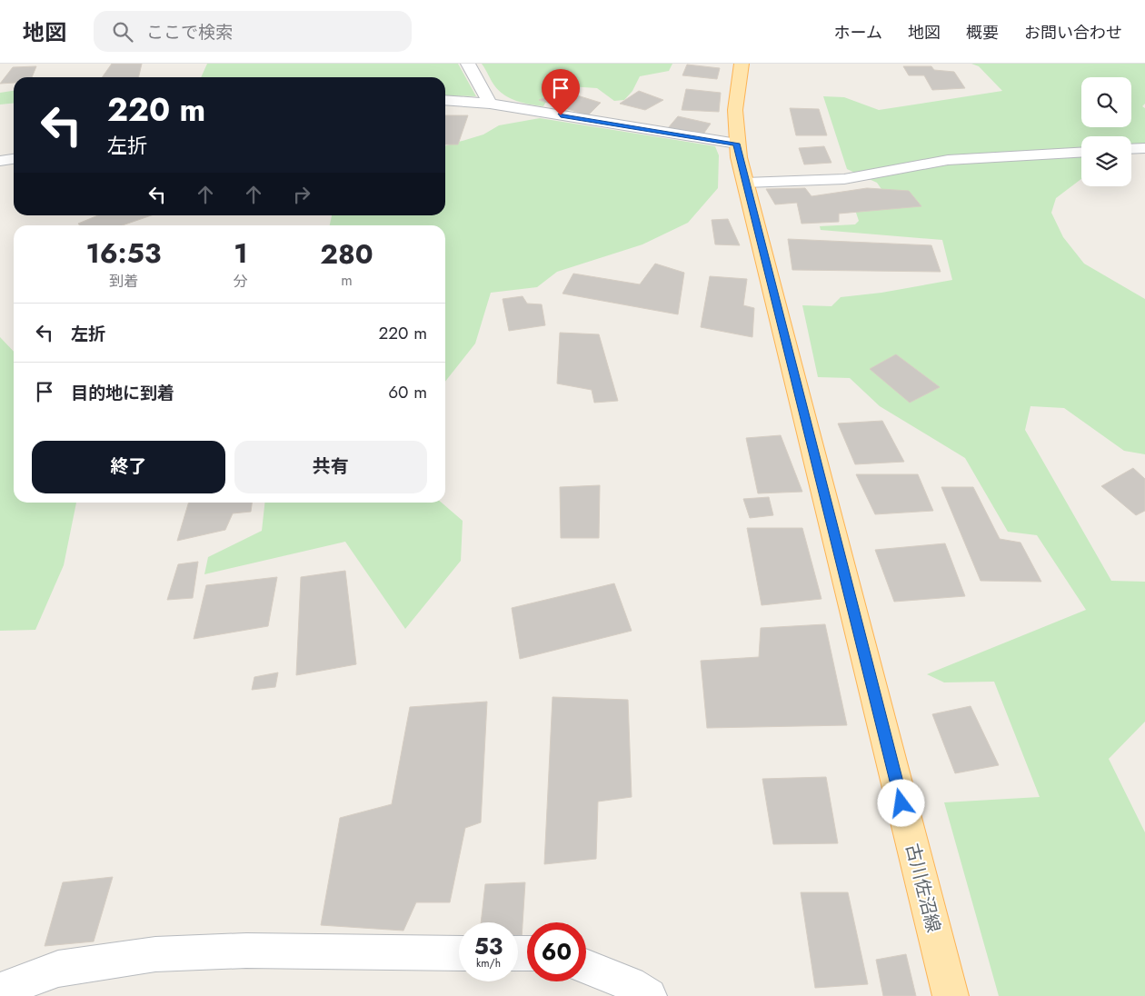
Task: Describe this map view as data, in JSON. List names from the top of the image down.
{
  "streets": {
    "main road": ["古川佐沼線"]
  },
  "page": {
    "header": "地図",
    "search": "ここで検索",
    "nav": [
      "ホーム",
      "地図",
      "概要",
      "お問い合わせ"
    ],
    "turn": ["220 m", "左折"],
    "eta": [
      "16:53",
      "到着",
      "1",
      "分",
      "280",
      "m"
    ],
    "list": [
      {
        "name": "左折",
        "value": "220 m"
      },
      {
        "name": "目的地に到着",
        "value": "60 m"
      }
    ],
    "buttons": ["終了", "共有"],
    "speed": "53 km/h",
    "limit": "60"
  }
}
